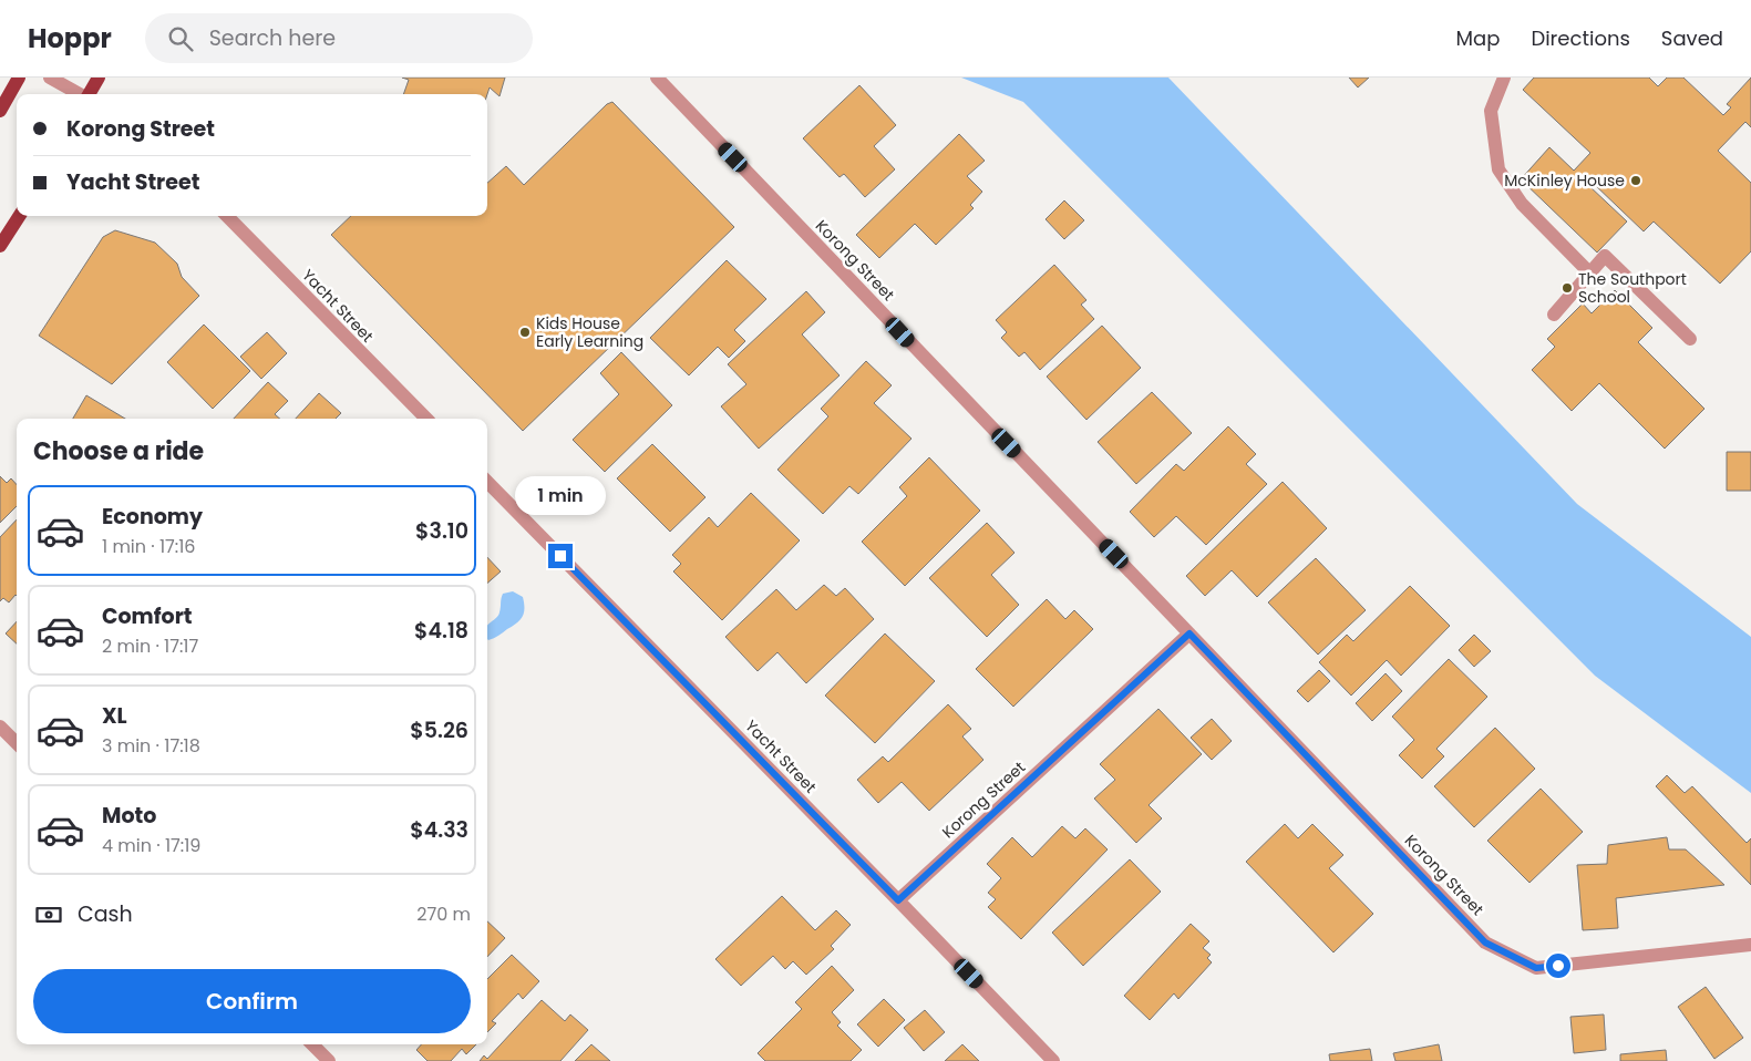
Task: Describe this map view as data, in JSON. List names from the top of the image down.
{
  "streets": {
    "street": ["Korong Street", "Yacht Street"]
  },
  "crossings": [
    ["Korong Street", "Yacht Street"]
  ],
  "places": ["McKinley House", "The Southport School", "Kids House Early Learning"],
  "page": {
    "header": "Hoppr",
    "search": "Search here",
    "nav": ["Map", "Directions", "Saved"],
    "banner": ["Korong Street", "Yacht Street"],
    "heading": "Choose a ride",
    "bubble": "1 min",
    "list": [
      {
        "name": "Economy",
        "note": "1 min · 17:16",
        "value": "$3.10"
      },
      {
        "name": "Comfort",
        "note": "2 min · 17:17",
        "value": "$4.18"
      },
      {
        "name": "XL",
        "note": "3 min · 17:18",
        "value": "$5.26"
      },
      {
        "name": "Moto",
        "note": "4 min · 17:19",
        "value": "$4.33"
      }
    ],
    "pay": ["Cash", "270 m"],
    "buttons": "Confirm"
  }
}
